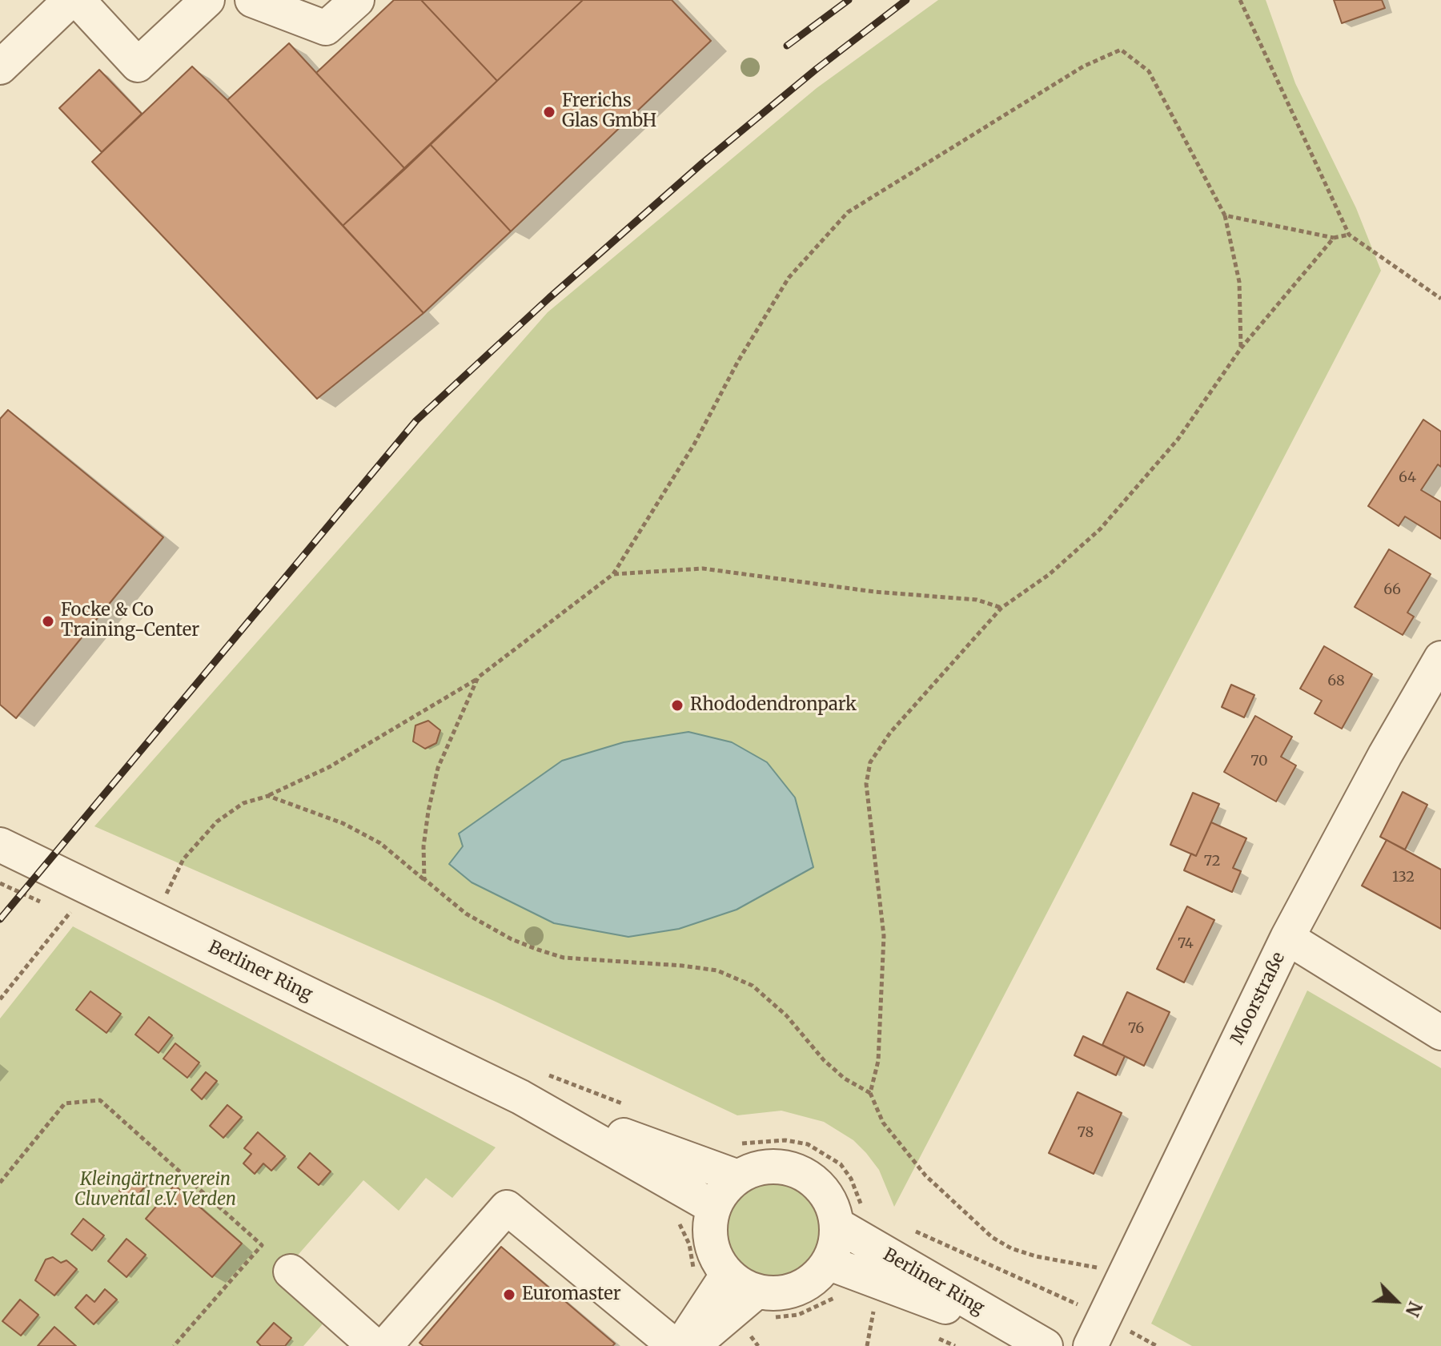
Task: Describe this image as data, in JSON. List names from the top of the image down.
{
  "streets": {
    "street": ["Berliner Ring", "Moorstraße"]
  },
  "parks": ["Kleingärtnerverein Cluvental e.V. Verden"],
  "places": [
    "Frerichs Glas GmbH",
    "Focke & Co Training-Center",
    "Rhododendronpark",
    "Euromaster"
  ],
  "house_numbers": [
    "64",
    "66",
    "68",
    "70",
    "72",
    "132",
    "74",
    "76",
    "78"
  ],
  "north": "bottom right"
}
